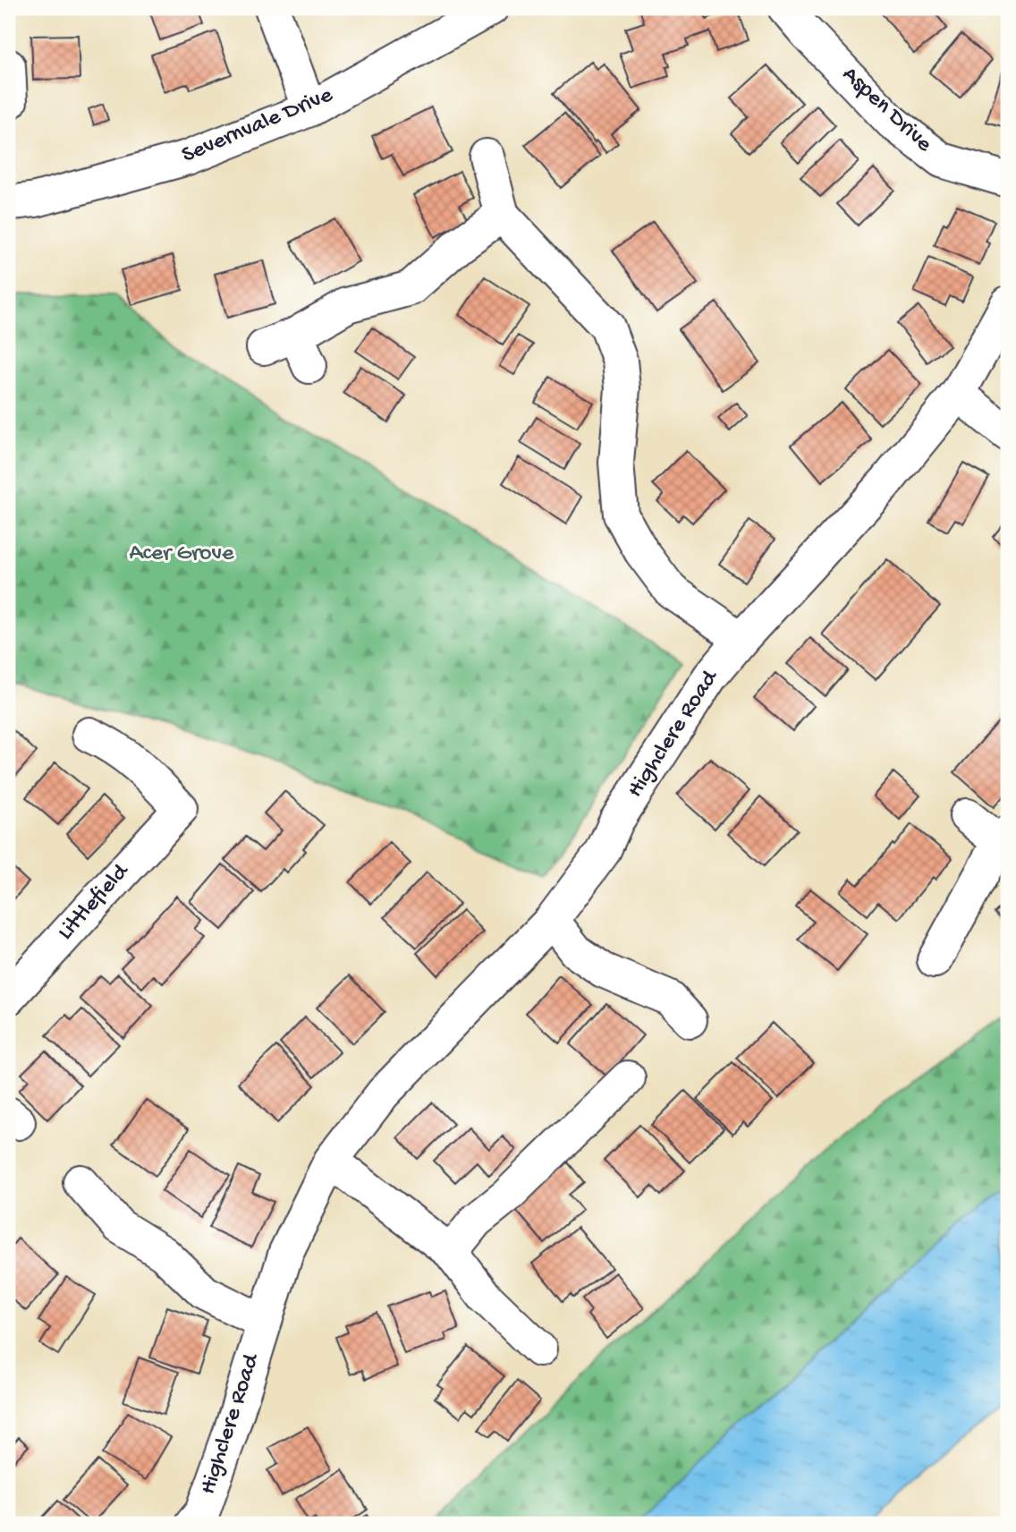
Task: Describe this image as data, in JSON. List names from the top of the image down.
{
  "streets": {
    "street": [
      "Aspen Drive",
      "Severnvale Drive",
      "Highclere Road",
      "Littlefield"
    ]
  },
  "parks": ["Acer Grove"]
}
